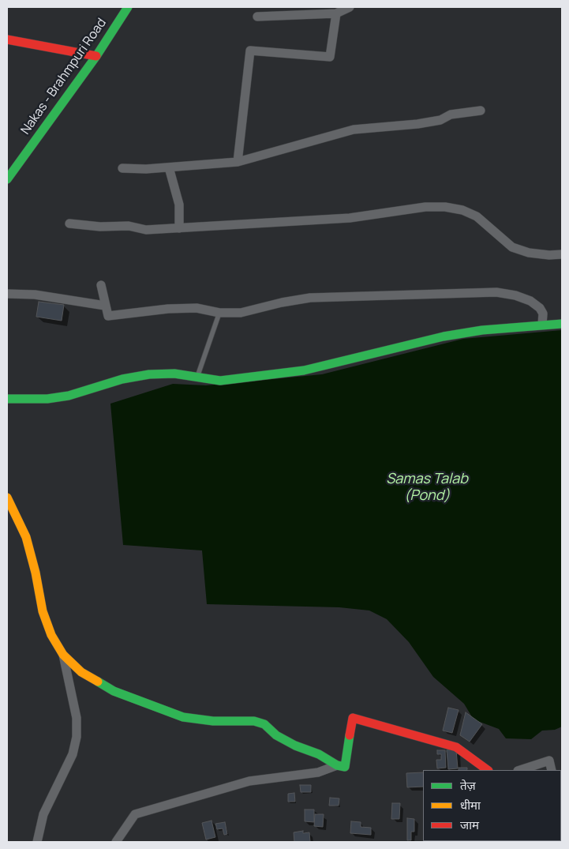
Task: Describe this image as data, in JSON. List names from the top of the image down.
{
  "streets": {
    "street": ["Nakas - Brahmpuri Road"]
  },
  "water": ["Samas Talab (Pond)"],
  "legend": ["तेज़", "धीमा", "जाम"]
}
